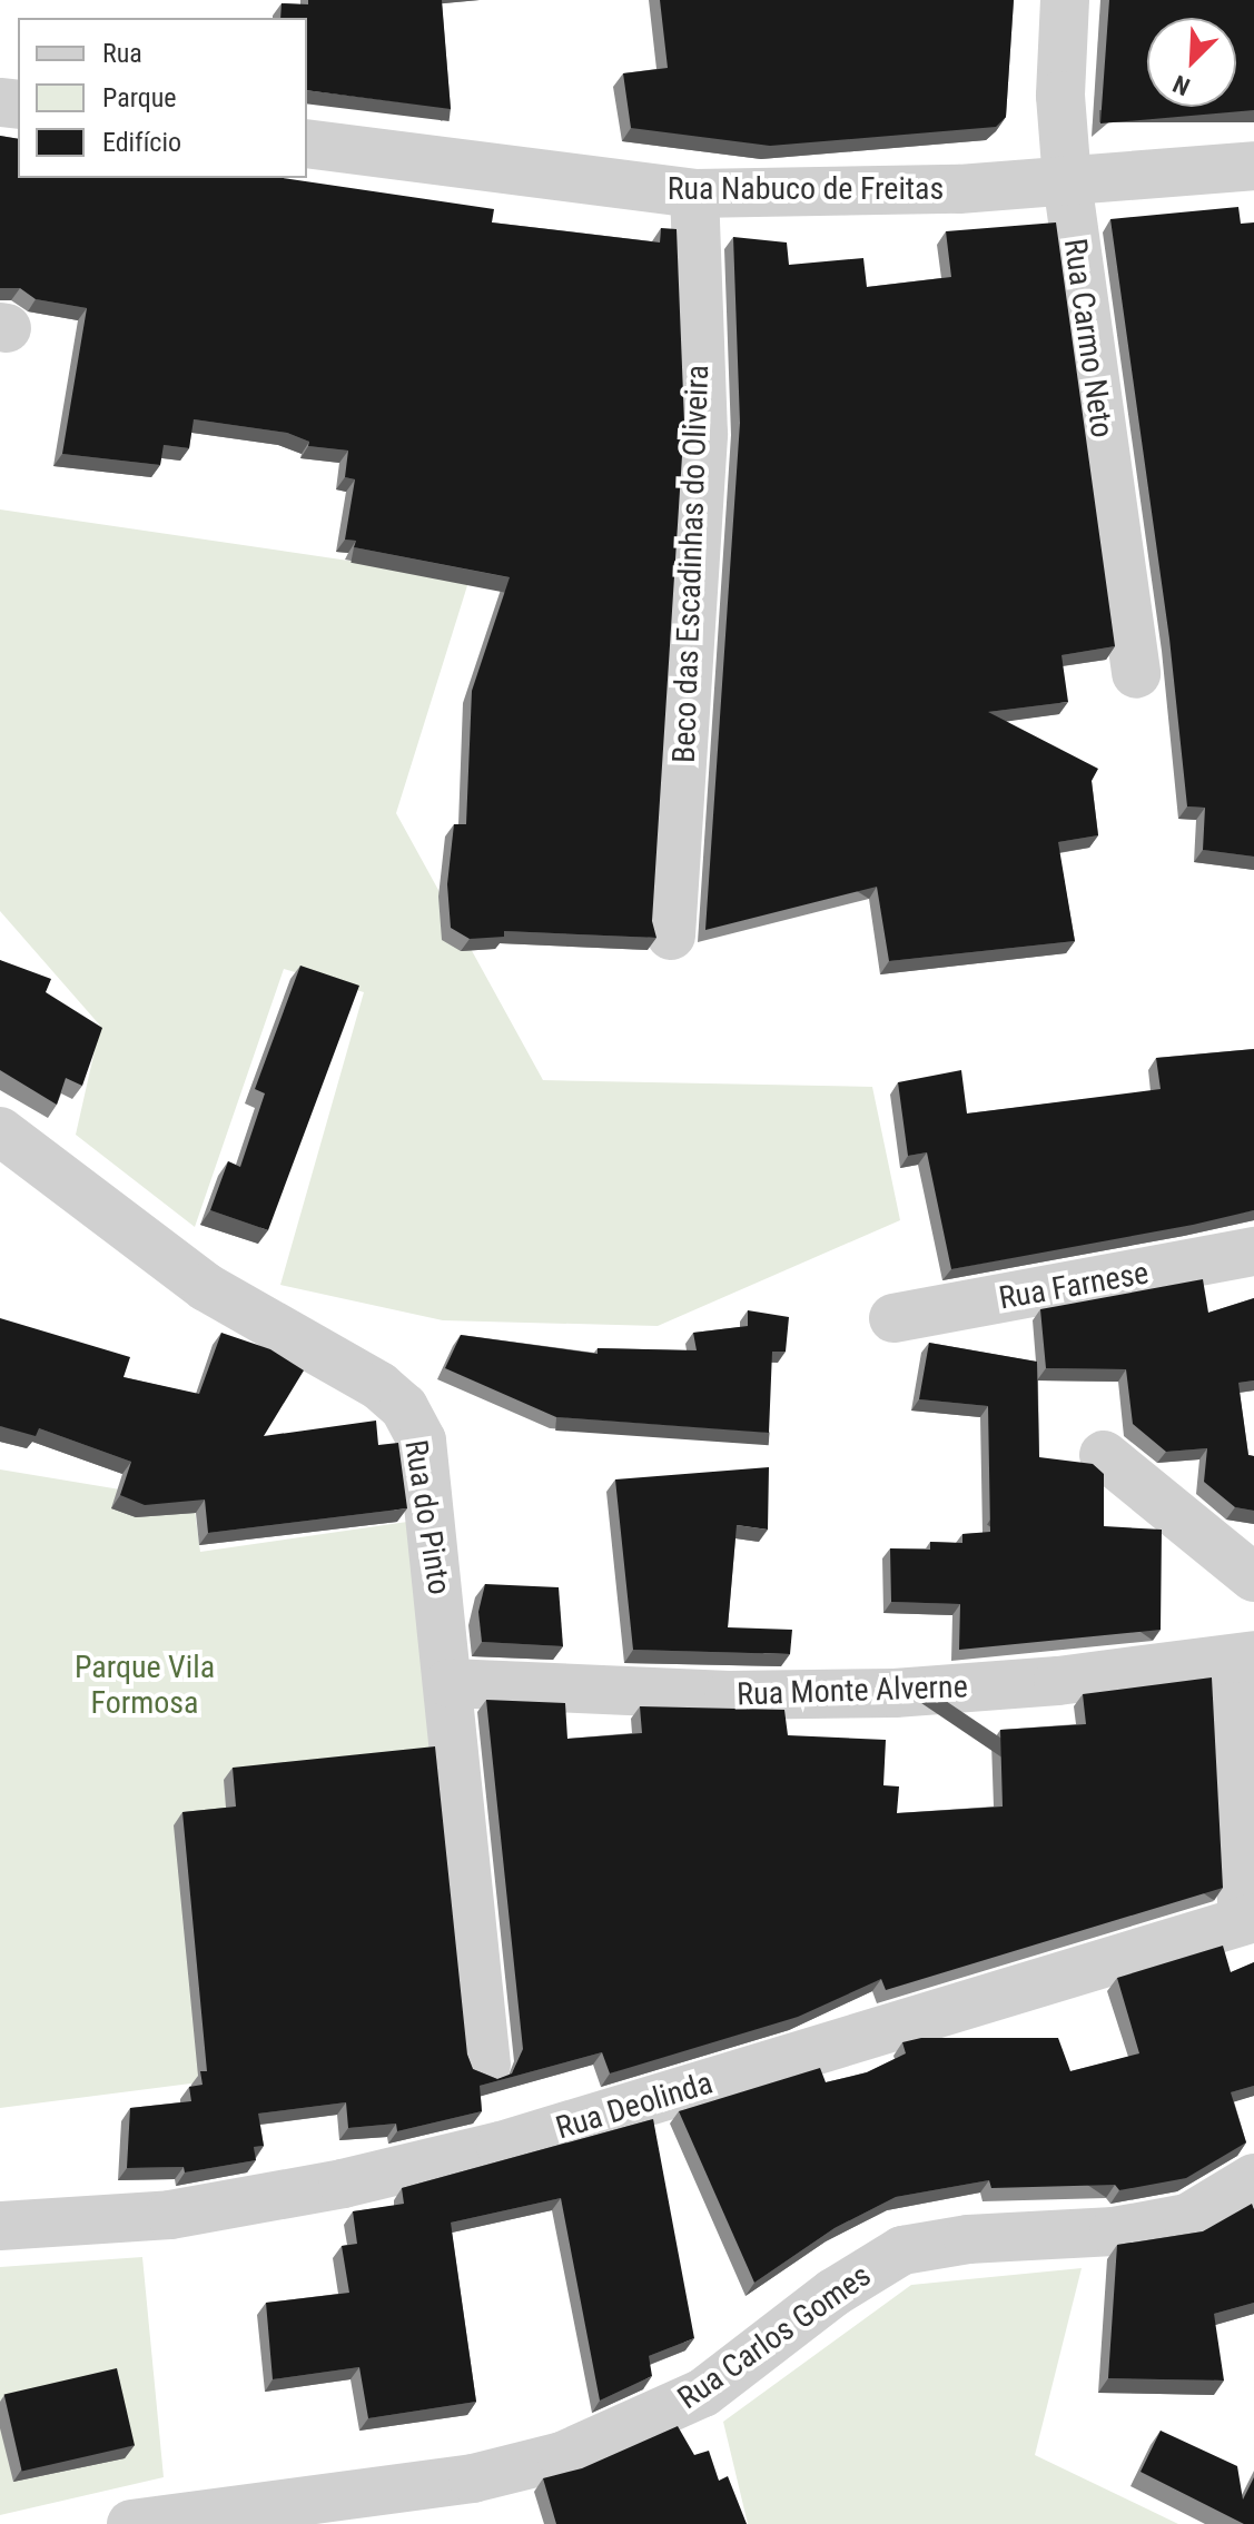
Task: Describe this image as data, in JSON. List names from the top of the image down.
{
  "streets": {
    "street": [
      "Rua Nabuco de Freitas",
      "Rua Carmo Neto",
      "Beco das Escadinhas do Oliveira",
      "Rua Farnese",
      "Rua do Pinto",
      "Rua Monte Alverne",
      "Rua Deolinda",
      "Rua Carlos Gomes"
    ]
  },
  "crossings": [
    ["Rua Nabuco de Freitas", "Rua Carmo Neto"],
    ["Rua Nabuco de Freitas", "Beco das Escadinhas do Oliveira"],
    ["Rua do Pinto", "Rua Monte Alverne"]
  ],
  "parks": ["Parque Vila Formosa"],
  "legend": ["Rua", "Parque", "Edifício"],
  "north": "bottom left"
}
